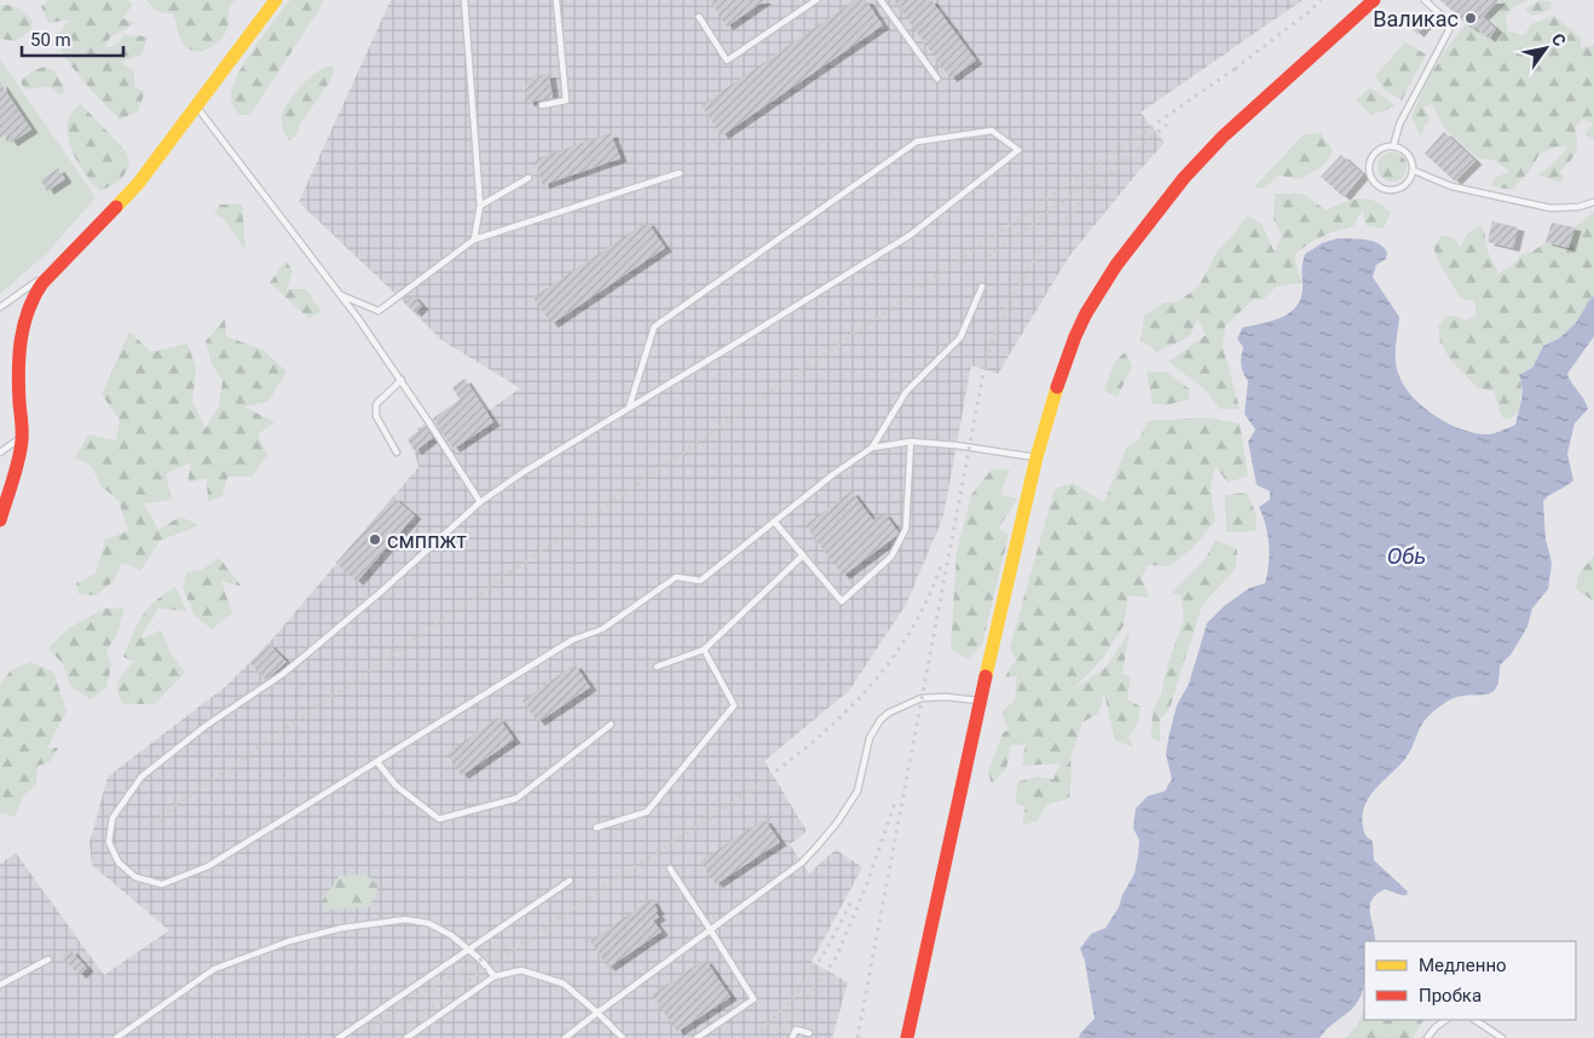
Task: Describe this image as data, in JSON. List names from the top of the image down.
{
  "water": ["Обь"],
  "places": ["Валикас", "смппжт"],
  "legend": ["Медленно", "Пробка"],
  "scale_bar": "50 m",
  "north": "top right"
}
